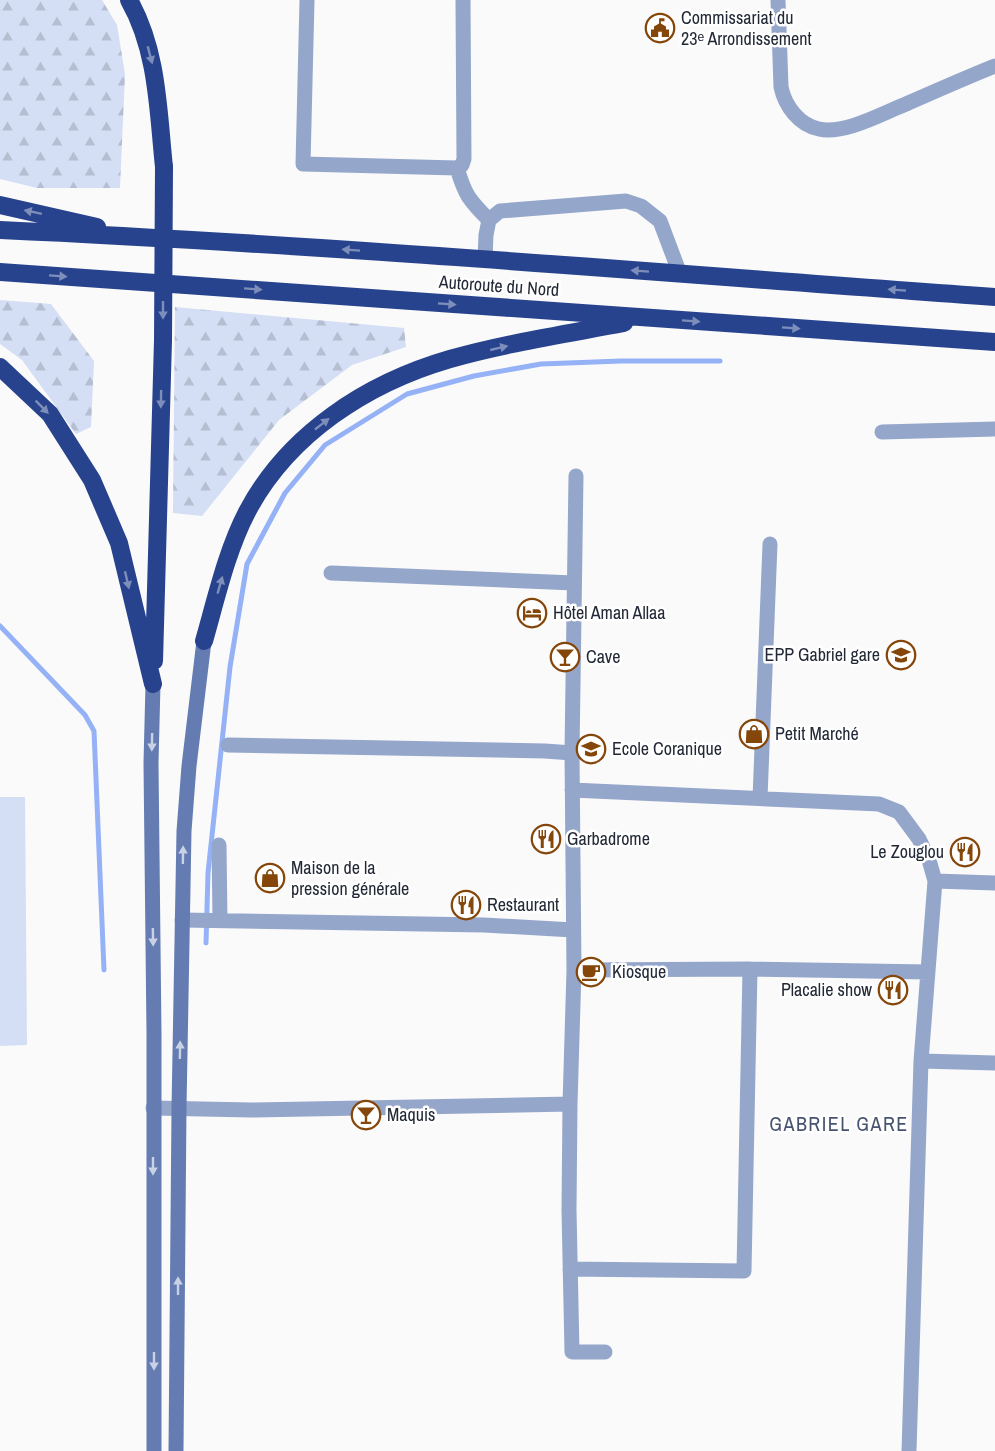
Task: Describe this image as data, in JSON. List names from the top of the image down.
{
  "streets": {
    "highway": ["Autoroute du Nord"]
  },
  "districts": ["GABRIEL GARE"],
  "places": {
    "public building": ["Commissariat du 23ᵉ Arrondissement"],
    "hotel": ["Hôtel Aman Allaa"],
    "school or university": ["EPP Gabriel gare", "Ecole Coranique"],
    "bar": ["Cave", "Maquis"],
    "shop": ["Petit Marché", "Maison de la pression générale"],
    "restaurant": [
      "Garbadrome",
      "Le Zouglou",
      "Restaurant",
      "Placalie show"
    ],
    "cafe": ["Kiosque"]
  }
}
